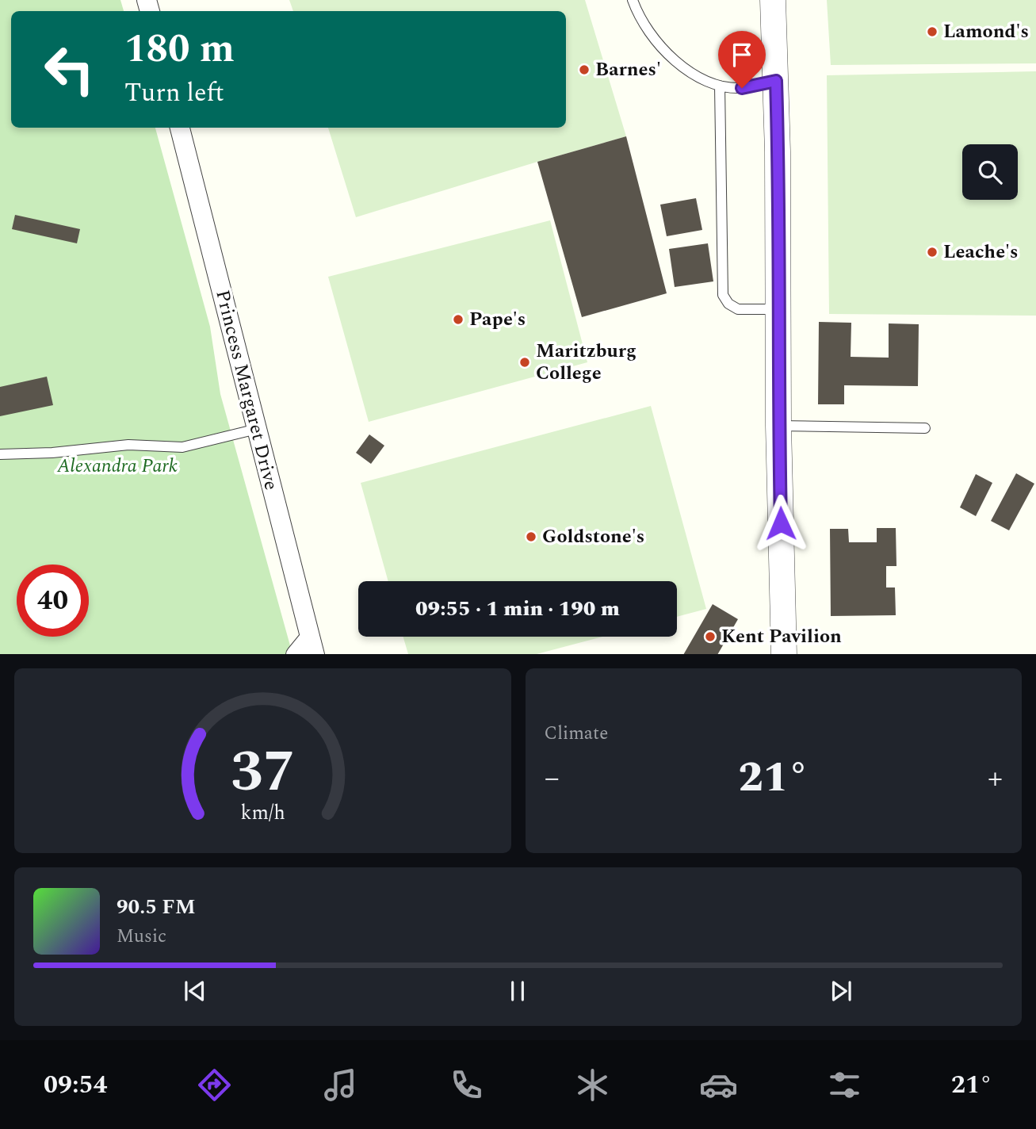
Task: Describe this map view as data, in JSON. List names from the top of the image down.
{
  "streets": {
    "street": ["Princess Margaret Drive"]
  },
  "parks": ["Alexandra Park"],
  "places": [
    "Lamond's",
    "Barnes'",
    "Leache's",
    "Pape's",
    "Maritzburg College",
    "Goldstone's",
    "Kent Pavilion"
  ],
  "page": {
    "turn": ["180 m", "Turn left"],
    "limit": "40",
    "trip": "09:55 · 1 min · 190 m",
    "tile": "Climate",
    "heat": ["−", "21°", "+"],
    "song": ["90.5 FM", "Music"],
    "tabs": ["09:54", "21°"],
    "gauge": ["37", "km/h"]
  }
}
